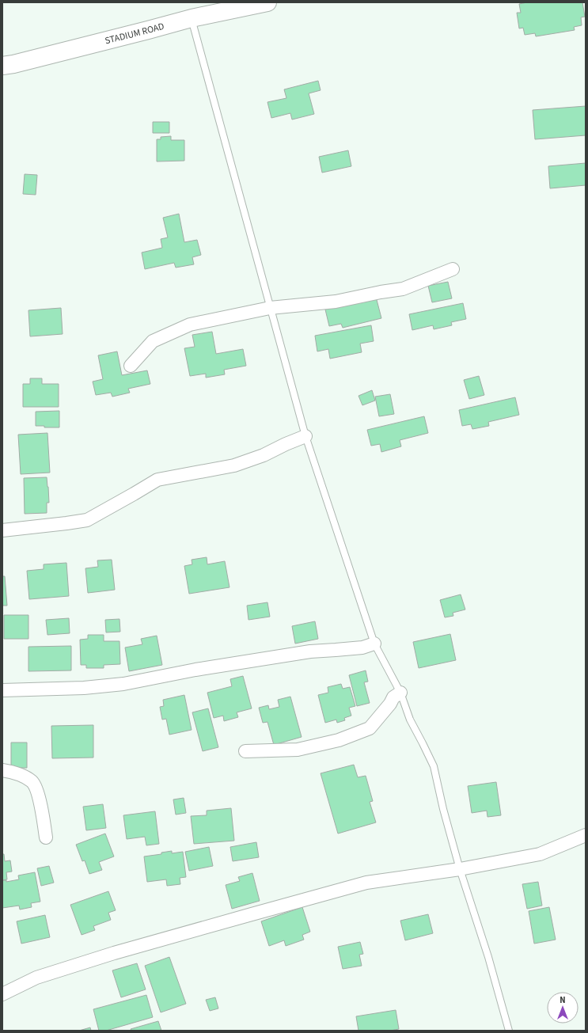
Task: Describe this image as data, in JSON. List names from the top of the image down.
{
  "streets": {
    "main road": ["STADIUM ROAD"]
  },
  "north": "top"
}
